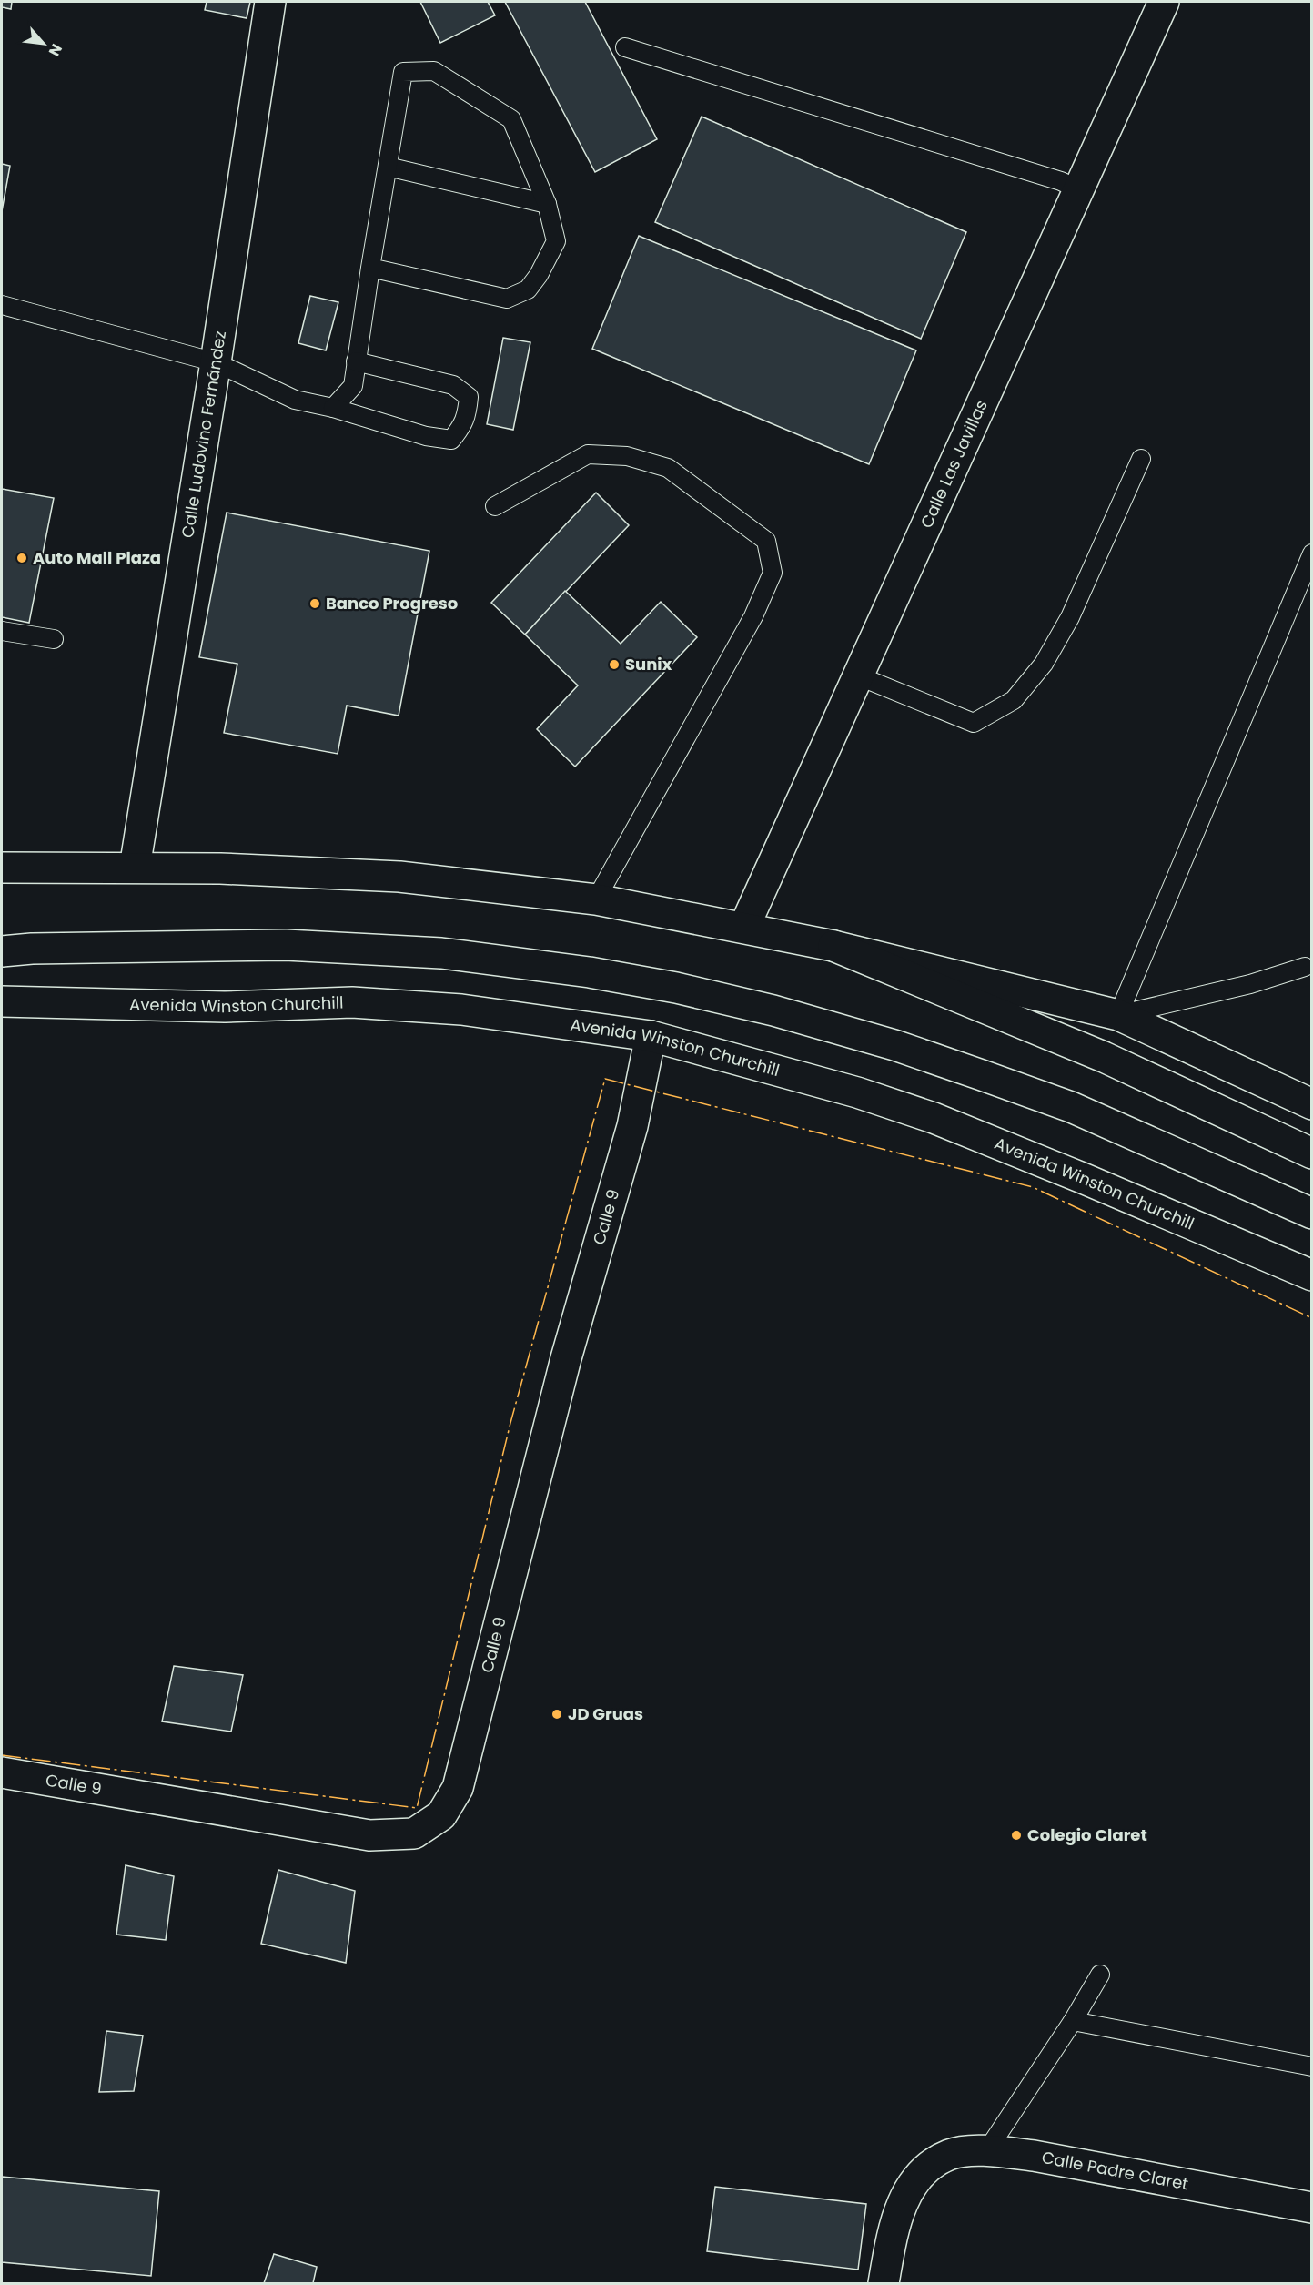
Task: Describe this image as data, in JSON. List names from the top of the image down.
{
  "streets": {
    "main road": [
      "Calle Ludovino Fernández",
      "Calle Las Javillas",
      "Avenida Winston Churchill",
      "Calle 9",
      "Calle Padre Claret"
    ]
  },
  "crossings": [
    ["Avenida Winston Churchill", "Calle 9"]
  ],
  "places": [
    "Auto Mall Plaza",
    "Banco Progreso",
    "Sunix",
    "JD Gruas",
    "Colegio Claret"
  ],
  "north": "bottom right"
}
